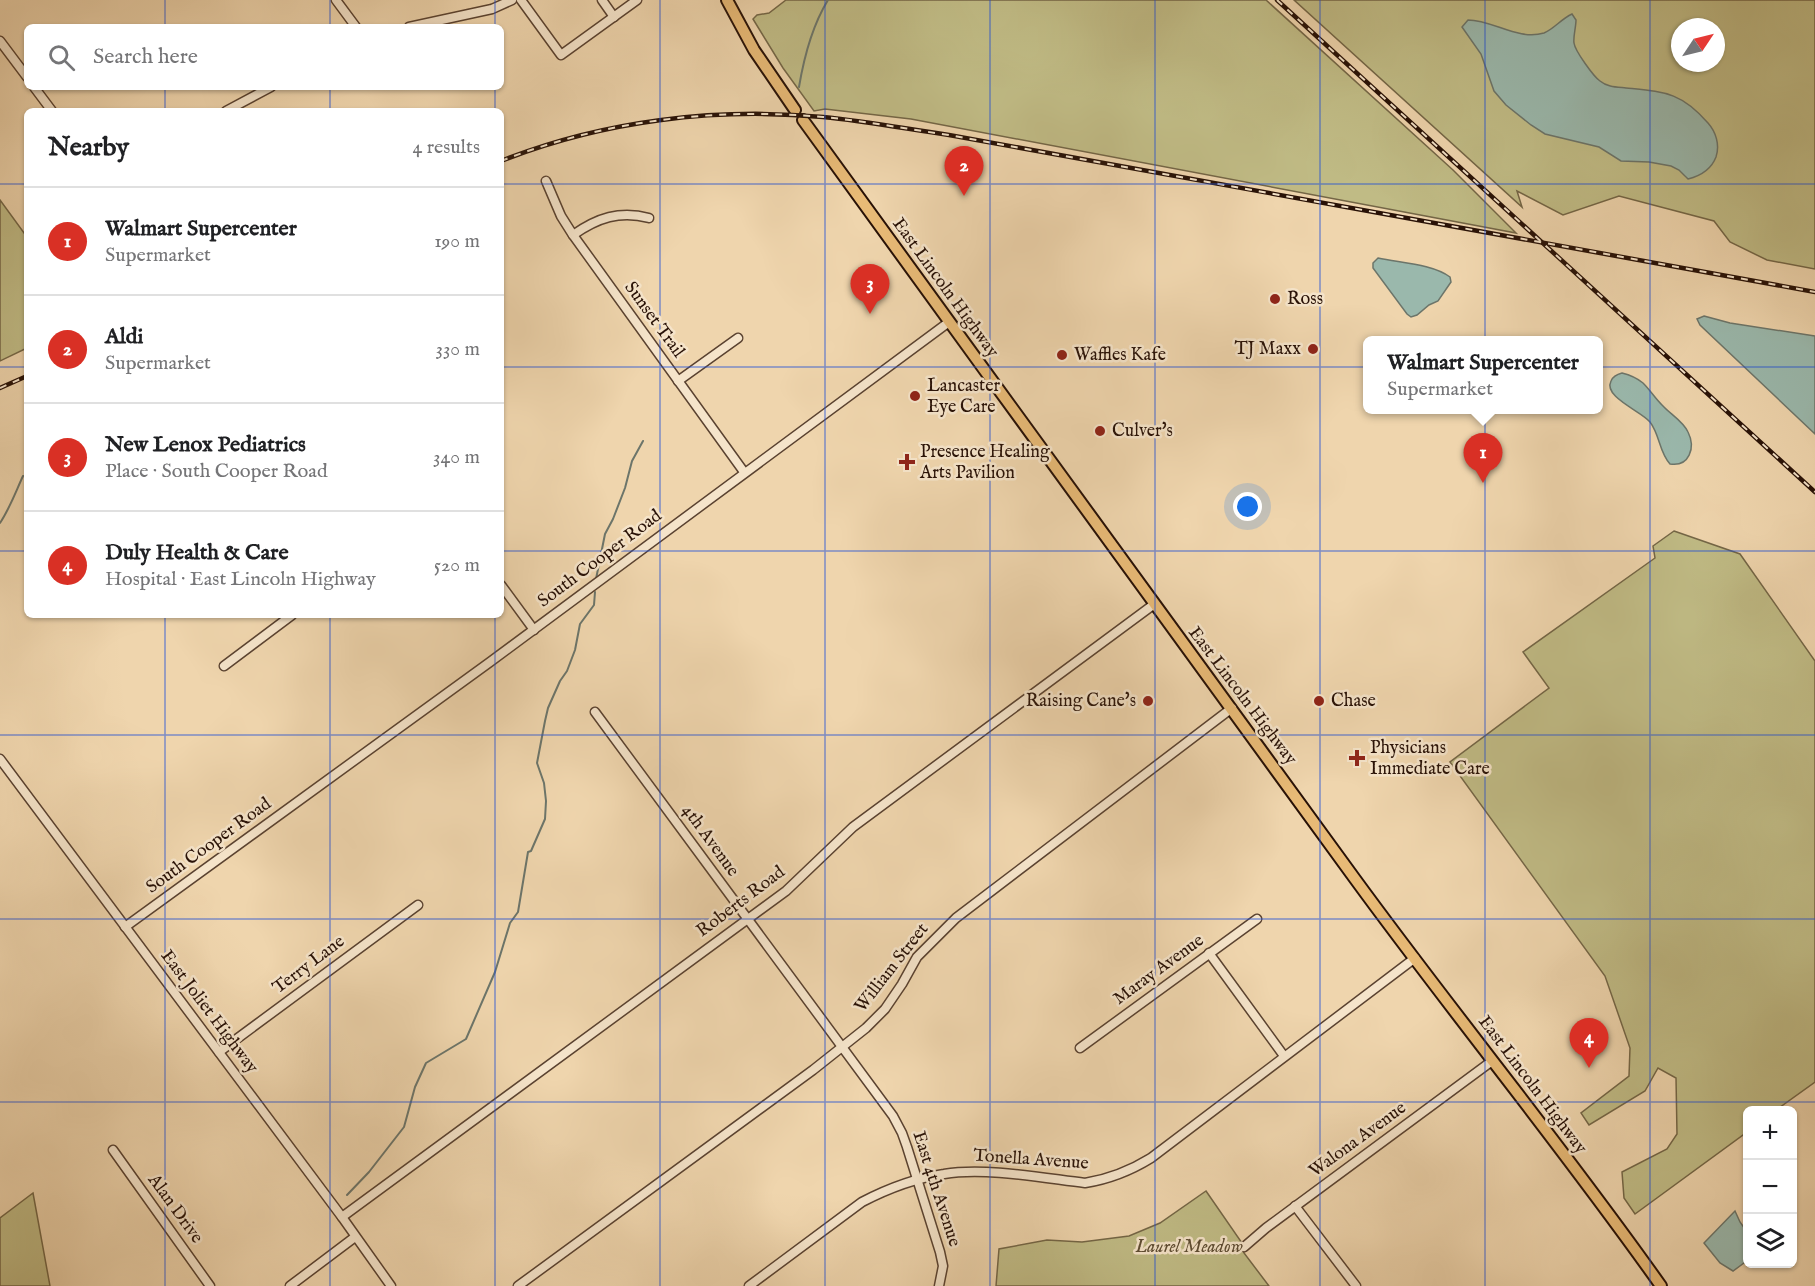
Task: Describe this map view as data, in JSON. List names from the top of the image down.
{
  "streets": {
    "main road": ["East Lincoln Highway"],
    "street": [
      "Sunset Trail",
      "South Cooper Road",
      "4th Avenue",
      "Roberts Road",
      "Terry Lane",
      "William Street",
      "Maray Avenue",
      "East Joliet Highway",
      "Walona Avenue",
      "Tonella Avenue",
      "East 4th Avenue",
      "Alan Drive"
    ]
  },
  "crossings": [
    ["East Lincoln Highway", "South Cooper Road"],
    ["East Lincoln Highway", "Roberts Road"],
    ["East Lincoln Highway", "William Street"],
    ["East Lincoln Highway", "Walona Avenue"],
    ["East Lincoln Highway", "Tonella Avenue"],
    ["Sunset Trail", "South Cooper Road"],
    ["South Cooper Road", "East Joliet Highway"],
    ["4th Avenue", "Roberts Road"],
    ["4th Avenue", "William Street"],
    ["4th Avenue", "East 4th Avenue"],
    ["Roberts Road", "East Joliet Highway"],
    ["Terry Lane", "East Joliet Highway"],
    ["William Street", "East 4th Avenue"],
    ["Tonella Avenue", "East 4th Avenue"]
  ],
  "parks": ["Laurel Meadow"],
  "places": {
    "other": [
      "Ross",
      "TJ Maxx",
      "Waffles Kafe",
      "Lancaster Eye Care",
      "Culver's",
      "Raising Cane's",
      "Chase"
    ],
    "health": ["Presence Healing Arts Pavilion", "Physicians Immediate Care"]
  },
  "north": "top right",
  "page": {
    "search": "Search here",
    "heading": ["Nearby", "4 results"],
    "pins": [
      "2",
      "3",
      "1",
      "4"
    ],
    "list": [
      {
        "mark": "1",
        "name": "Walmart Supercenter",
        "note": "Supermarket",
        "value": "190 m"
      },
      {
        "mark": "2",
        "name": "Aldi",
        "note": "Supermarket",
        "value": "330 m"
      },
      {
        "mark": "3",
        "name": "New Lenox Pediatrics",
        "note": "Place · South Cooper Road",
        "value": "340 m"
      },
      {
        "mark": "4",
        "name": "Duly Health & Care",
        "note": "Hospital · East Lincoln Highway",
        "value": "520 m"
      }
    ],
    "popup": ["Walmart Supercenter", "Supermarket"],
    "map_buttons": ["+", "−"]
  }
}
